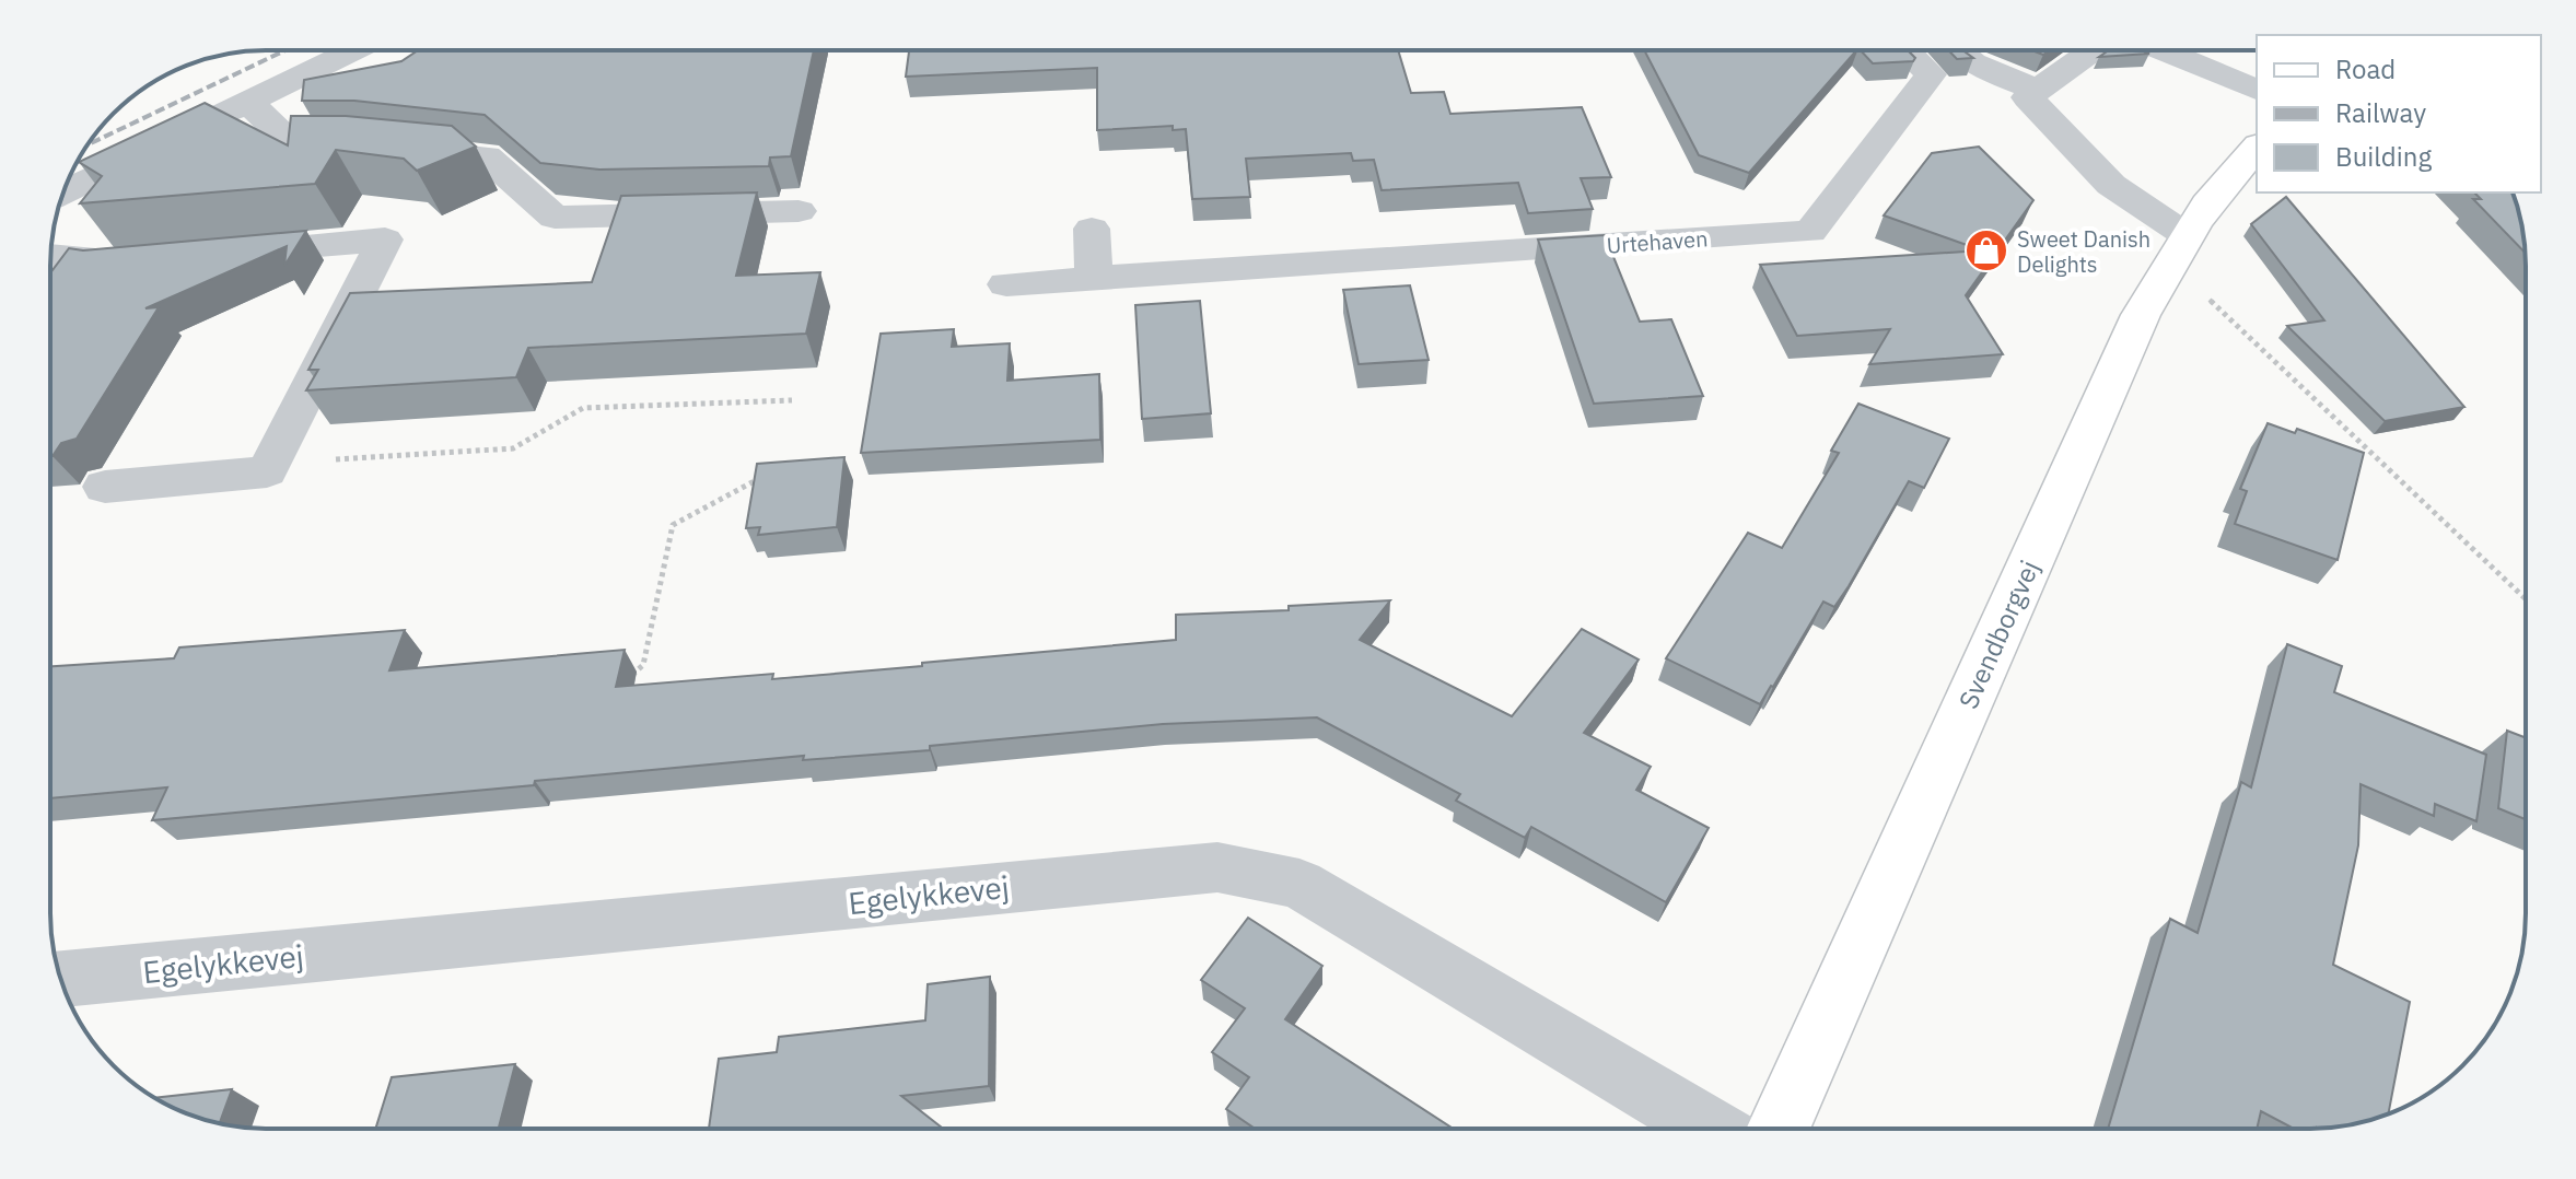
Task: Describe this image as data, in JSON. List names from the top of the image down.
{
  "streets": {
    "main road": ["Svendborgvej"],
    "street": ["Urtehaven", "Egelykkevej"]
  },
  "places": {
    "shop": ["Sweet Danish Delights"]
  },
  "legend": ["Road", "Railway", "Building"]
}
